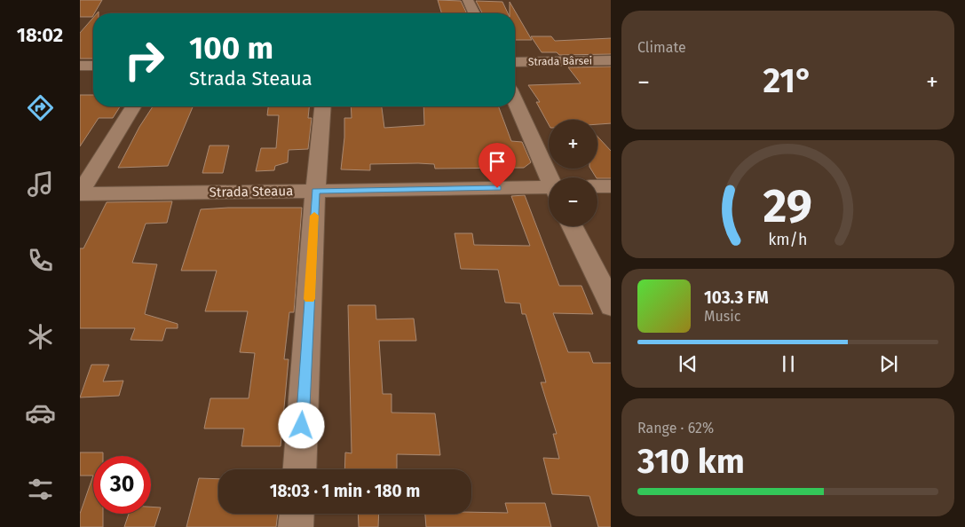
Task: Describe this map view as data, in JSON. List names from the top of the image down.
{
  "streets": {
    "street": ["Strada Bârsei", "Strada Steaua"]
  },
  "page": {
    "tabs": "18:02",
    "tile": [
      "Climate",
      ["Range · 62%", "310 km"]
    ],
    "turn": ["100 m", "Strada Steaua"],
    "heat": ["−", "21°", "+"],
    "map_buttons": ["+", "−"],
    "song": ["103.3 FM", "Music"],
    "limit": "30",
    "trip": "18:03 · 1 min · 180 m",
    "gauge": ["29", "km/h"]
  }
}
